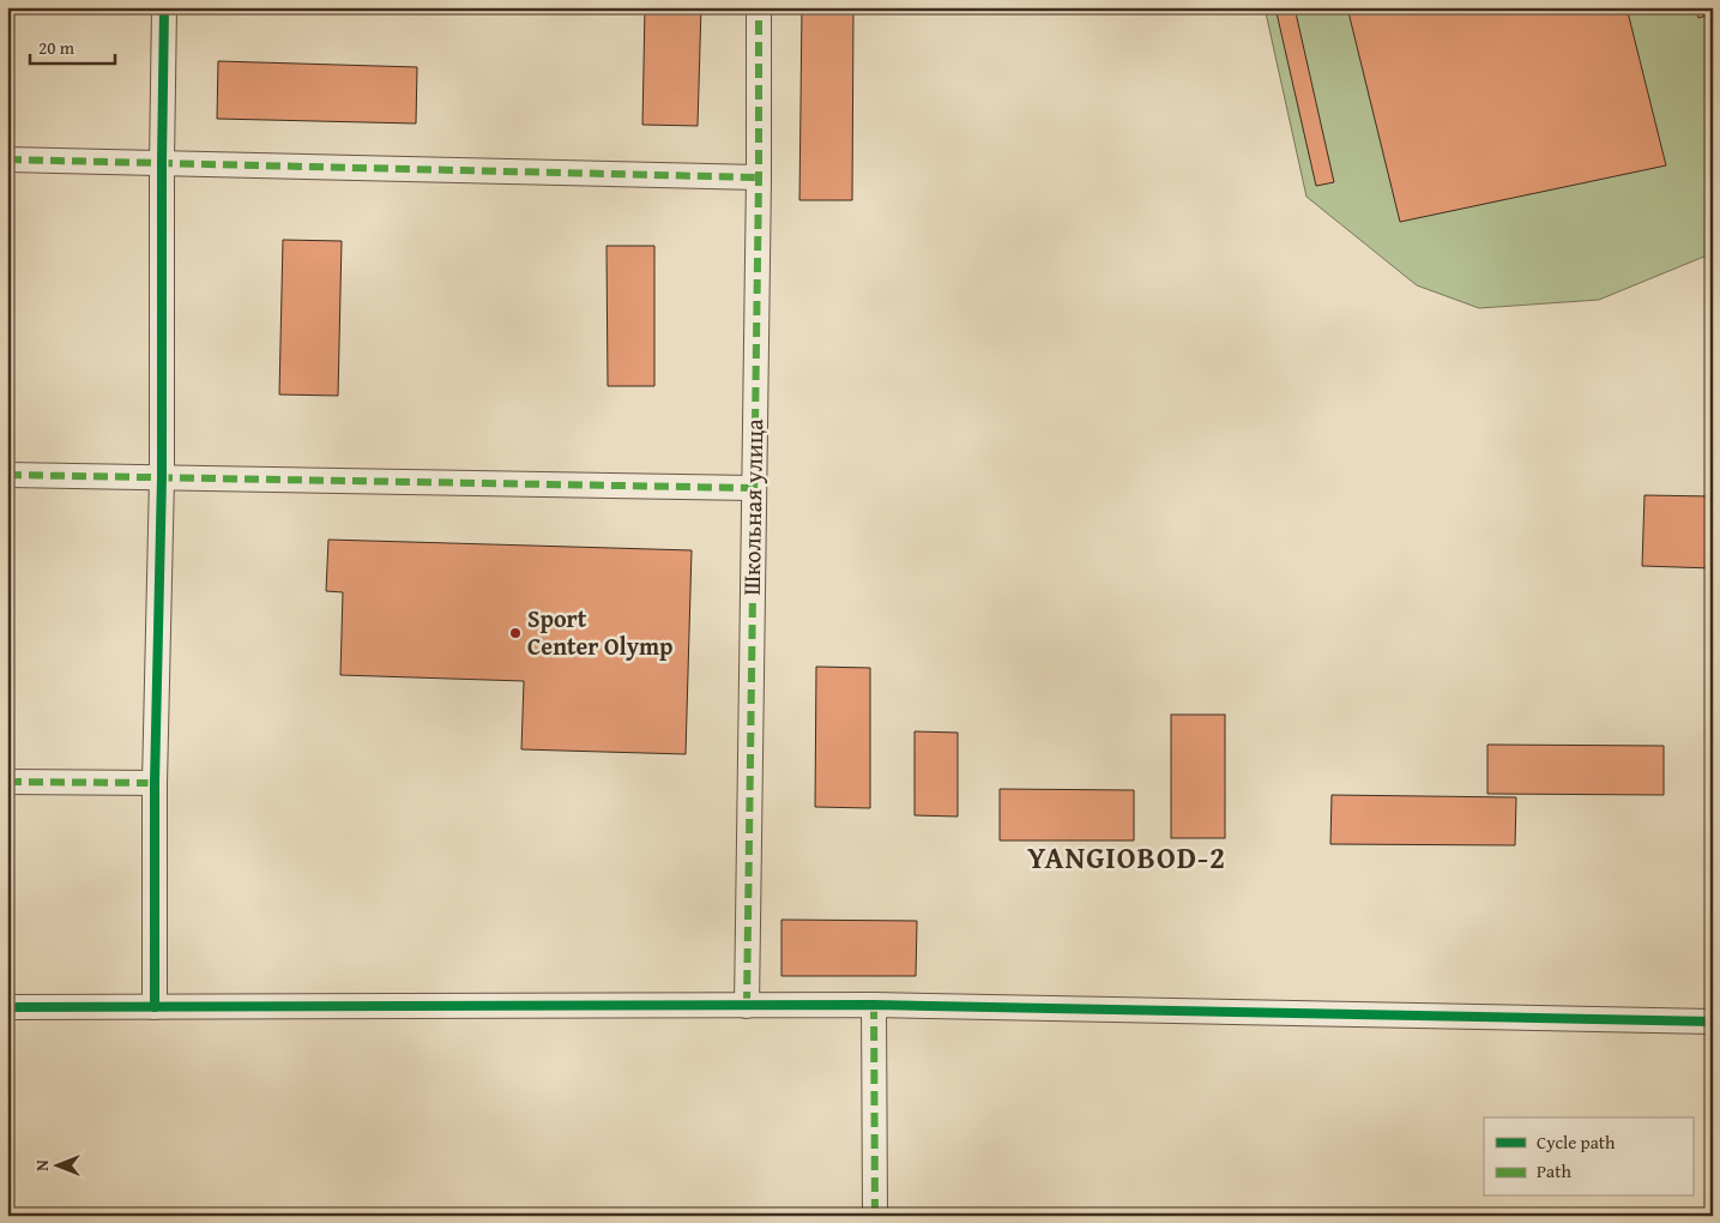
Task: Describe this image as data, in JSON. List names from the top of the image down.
{
  "streets": {
    "street": ["Школьная улица"]
  },
  "districts": ["YANGIOBOD-2"],
  "places": ["Sport Center Olymp"],
  "legend": ["Cycle path", "Path"],
  "scale_bar": "20 m",
  "north": "left"
}
